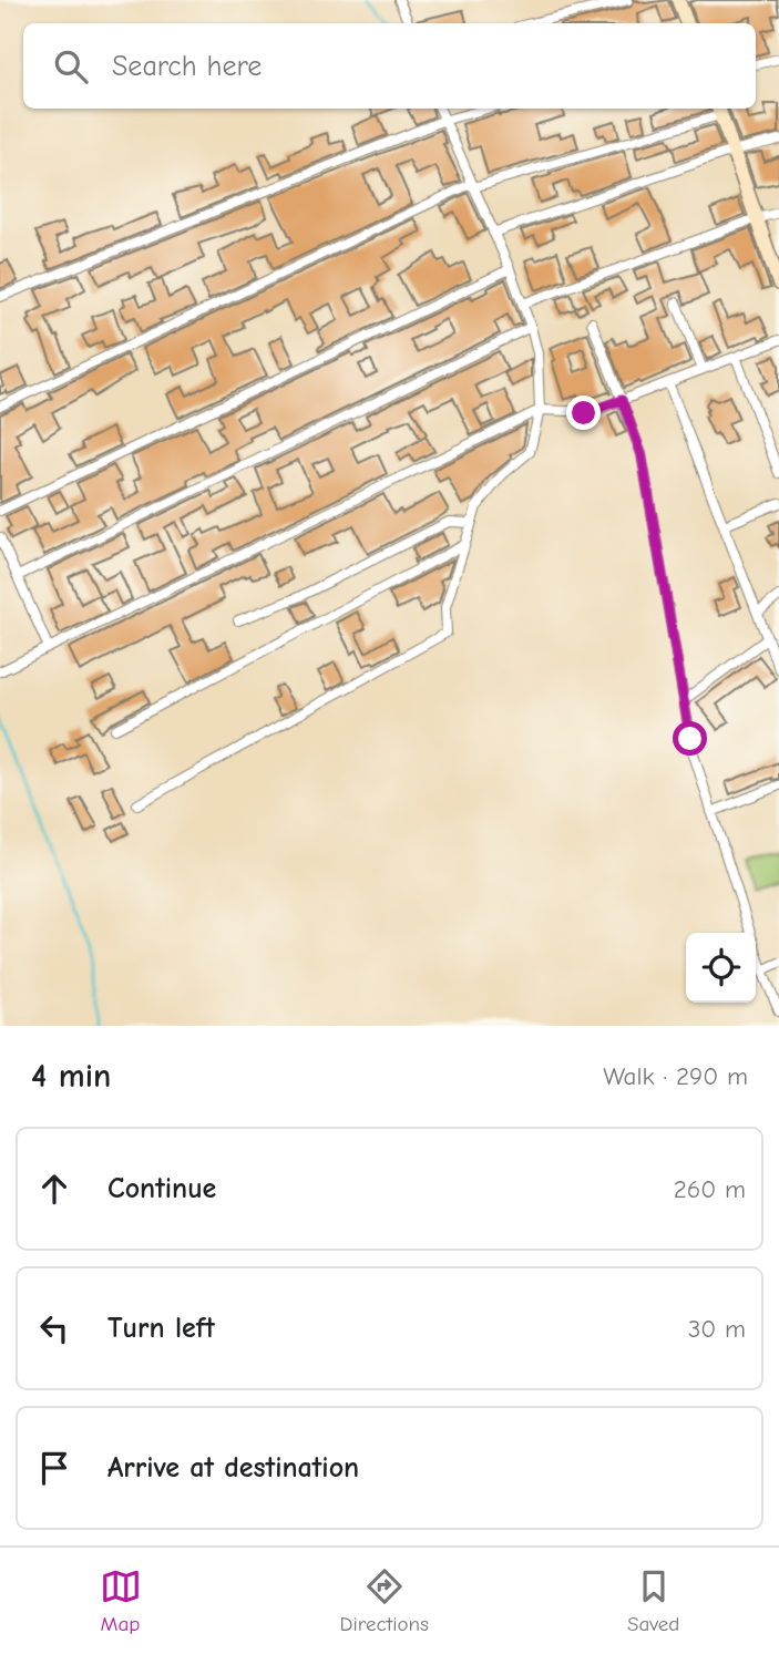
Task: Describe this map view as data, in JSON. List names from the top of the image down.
{
  "page": {
    "search": "Search here",
    "heading": ["4 min", "Walk · 290 m"],
    "list": [
      ["Continue", "260 m"],
      ["Turn left", "30 m"],
      "Arrive at destination"
    ],
    "nav": ["Map", "Directions", "Saved"]
  }
}
